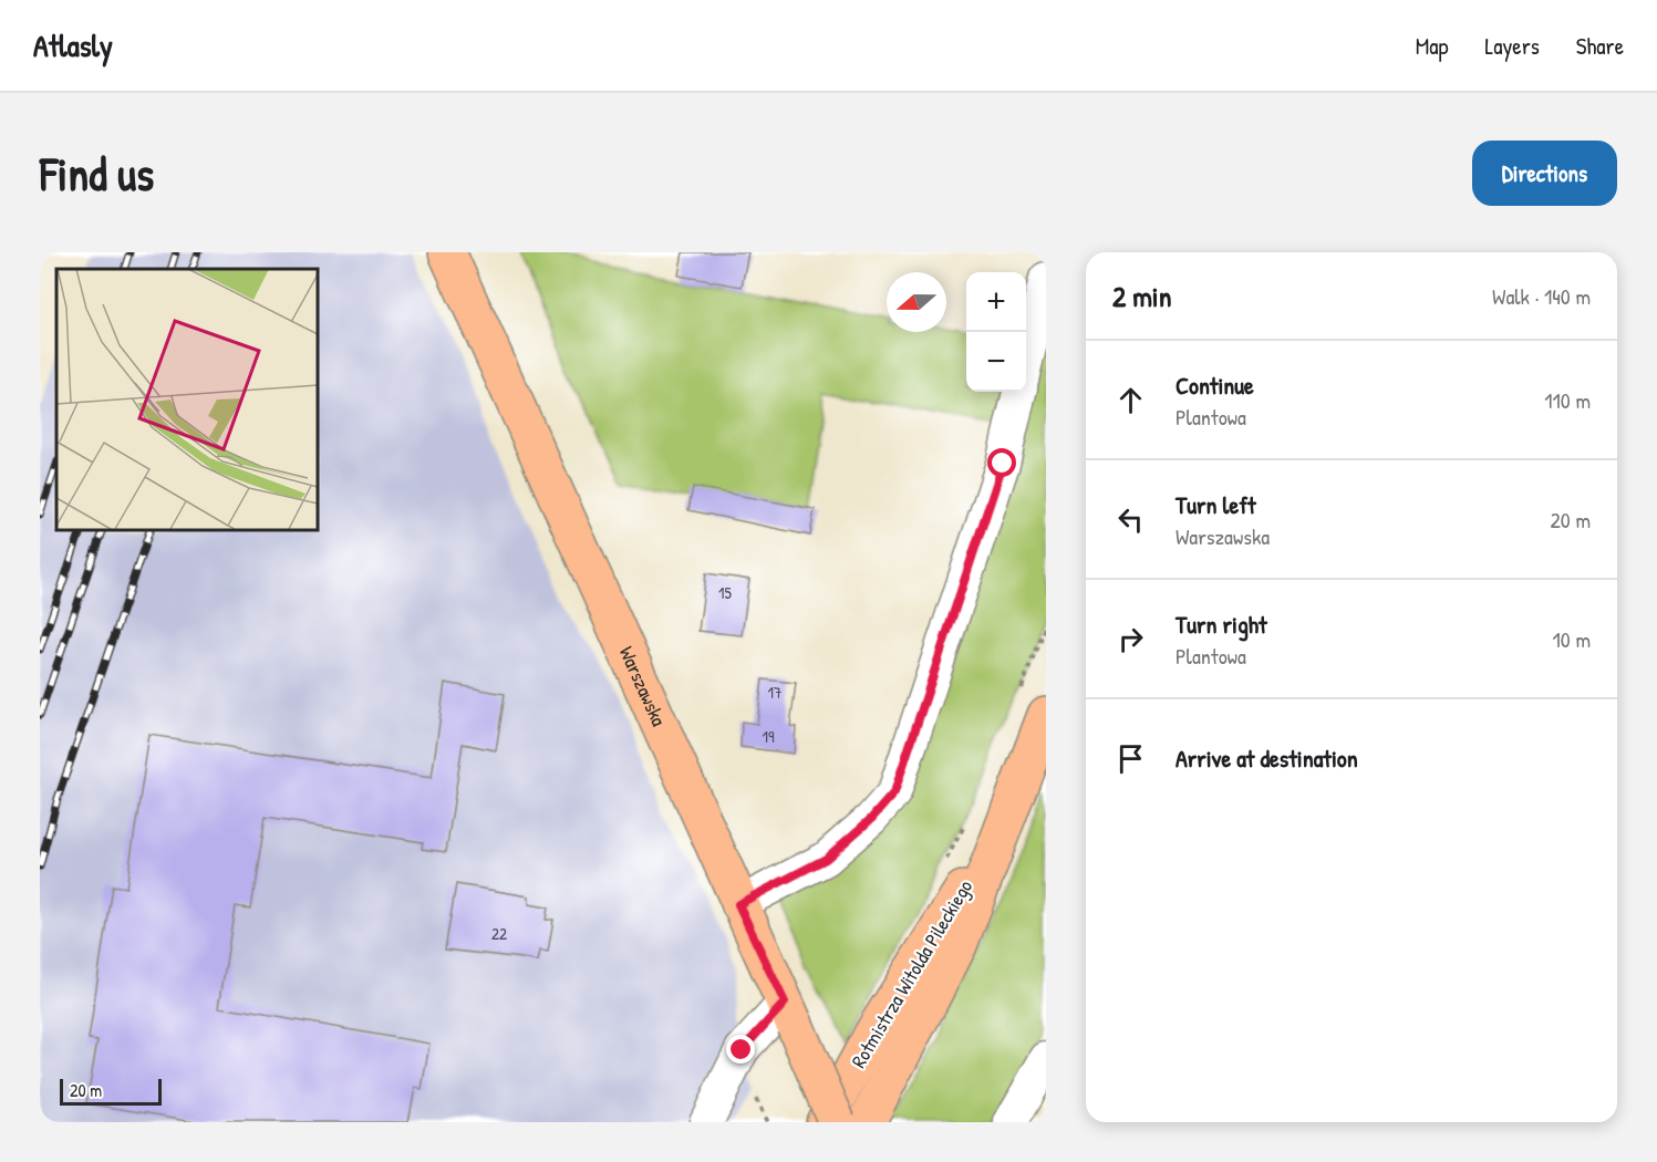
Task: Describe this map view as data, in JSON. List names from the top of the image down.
{
  "streets": {
    "main road": ["Warszawska", "Rotmistrza Witolda Pileckiego"]
  },
  "house_numbers": [
    "15",
    "17",
    "19",
    "22"
  ],
  "scale_bar": "20 m",
  "north": "left",
  "page": {
    "header": "Atlasly",
    "nav": ["Map", "Layers", "Share"],
    "buttons": "Directions",
    "title": "Find us",
    "heading": ["2 min", "Walk · 140 m"],
    "map_buttons": ["+", "−"],
    "list": [
      ["Continue", "Plantowa", "110 m"],
      ["Turn left", "Warszawska", "20 m"],
      ["Turn right", "Plantowa", "10 m"],
      "Arrive at destination"
    ],
    "scale": "20 m"
  }
}
